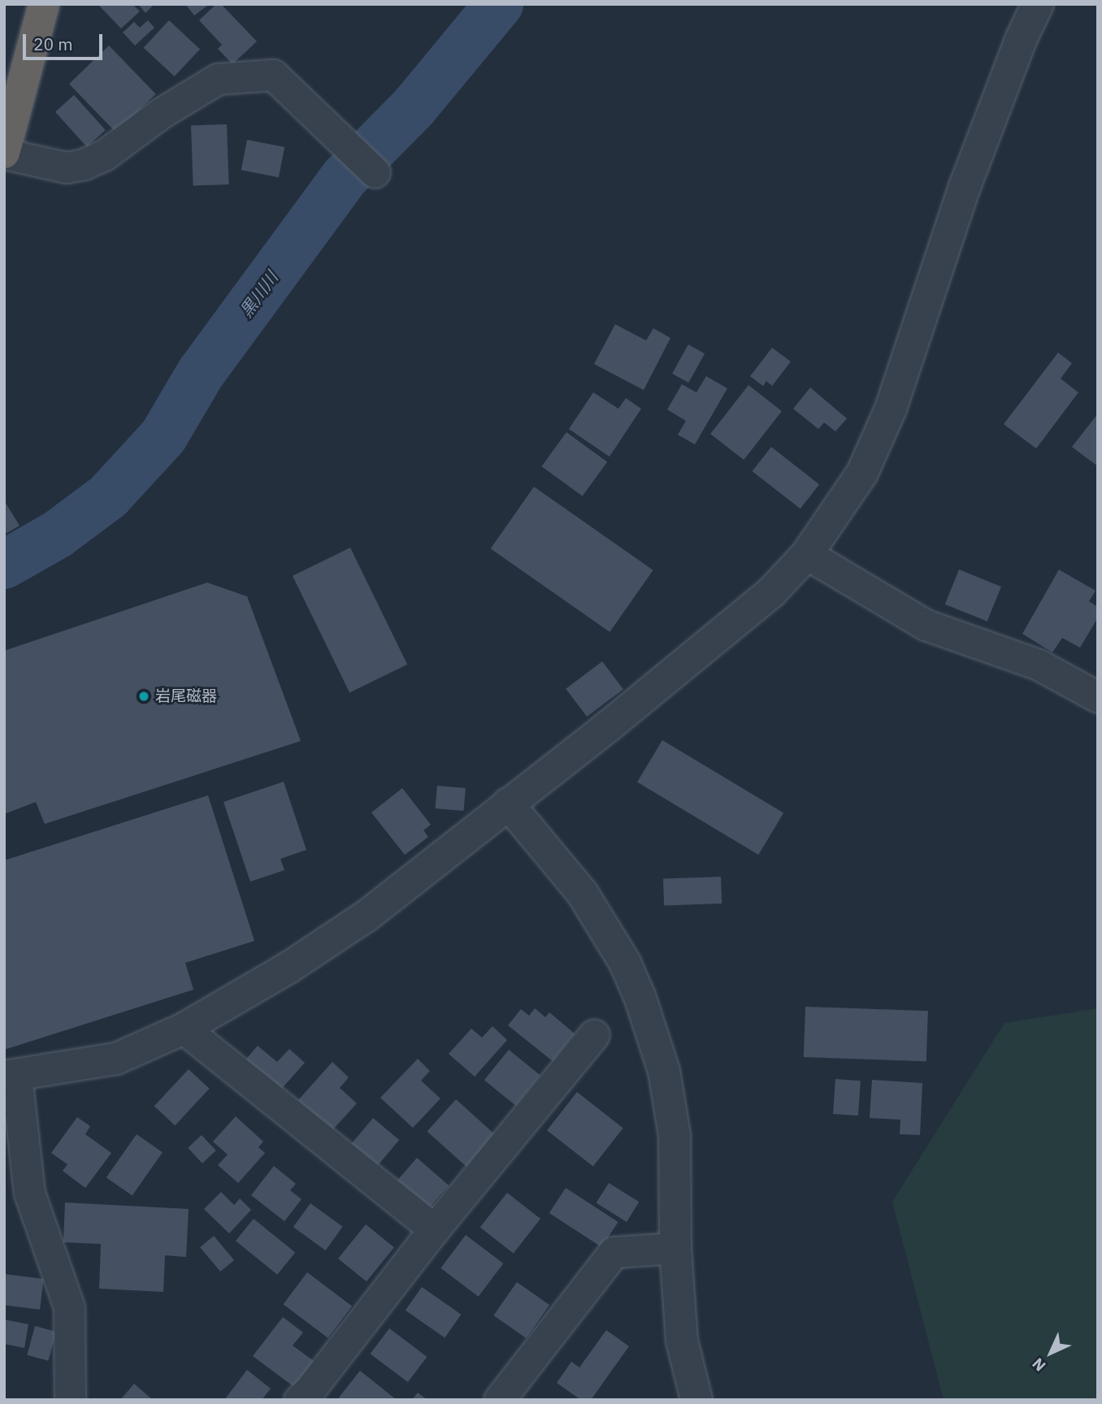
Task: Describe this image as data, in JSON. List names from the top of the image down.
{
  "water": ["黒川川"],
  "places": ["岩尾磁器"],
  "scale_bar": "20 m",
  "north": "bottom left"
}
